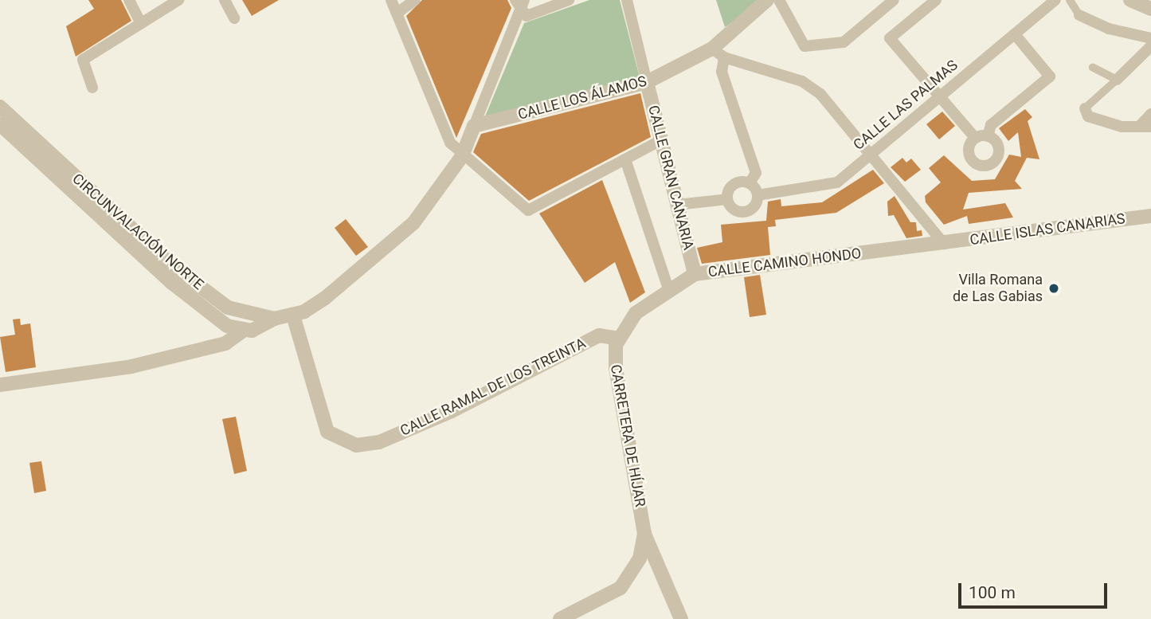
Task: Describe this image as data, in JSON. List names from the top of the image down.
{
  "streets": {
    "street": [
      "CALLE LOS ÁLAMOS",
      "CALLE LAS PALMAS",
      "CALLE GRAN CANARIA",
      "CALLE ISLAS CANARIAS",
      "CIRCUNVALACIÓN NORTE",
      "CALLE CAMINO HONDO",
      "CALLE RAMAL DE LOS TREINTA",
      "CARRETERA DE HÍJAR"
    ]
  },
  "crossings": [
    ["CALLE LOS ÁLAMOS", "CALLE GRAN CANARIA"],
    ["CALLE GRAN CANARIA", "CALLE CAMINO HONDO"],
    ["CALLE ISLAS CANARIAS", "CALLE CAMINO HONDO"],
    ["CALLE CAMINO HONDO", "CALLE RAMAL DE LOS TREINTA"],
    ["CALLE CAMINO HONDO", "CARRETERA DE HÍJAR"],
    ["CALLE RAMAL DE LOS TREINTA", "CARRETERA DE HÍJAR"]
  ],
  "places": ["Villa Romana de Las Gabias"],
  "scale_bar": "100 m"
}
